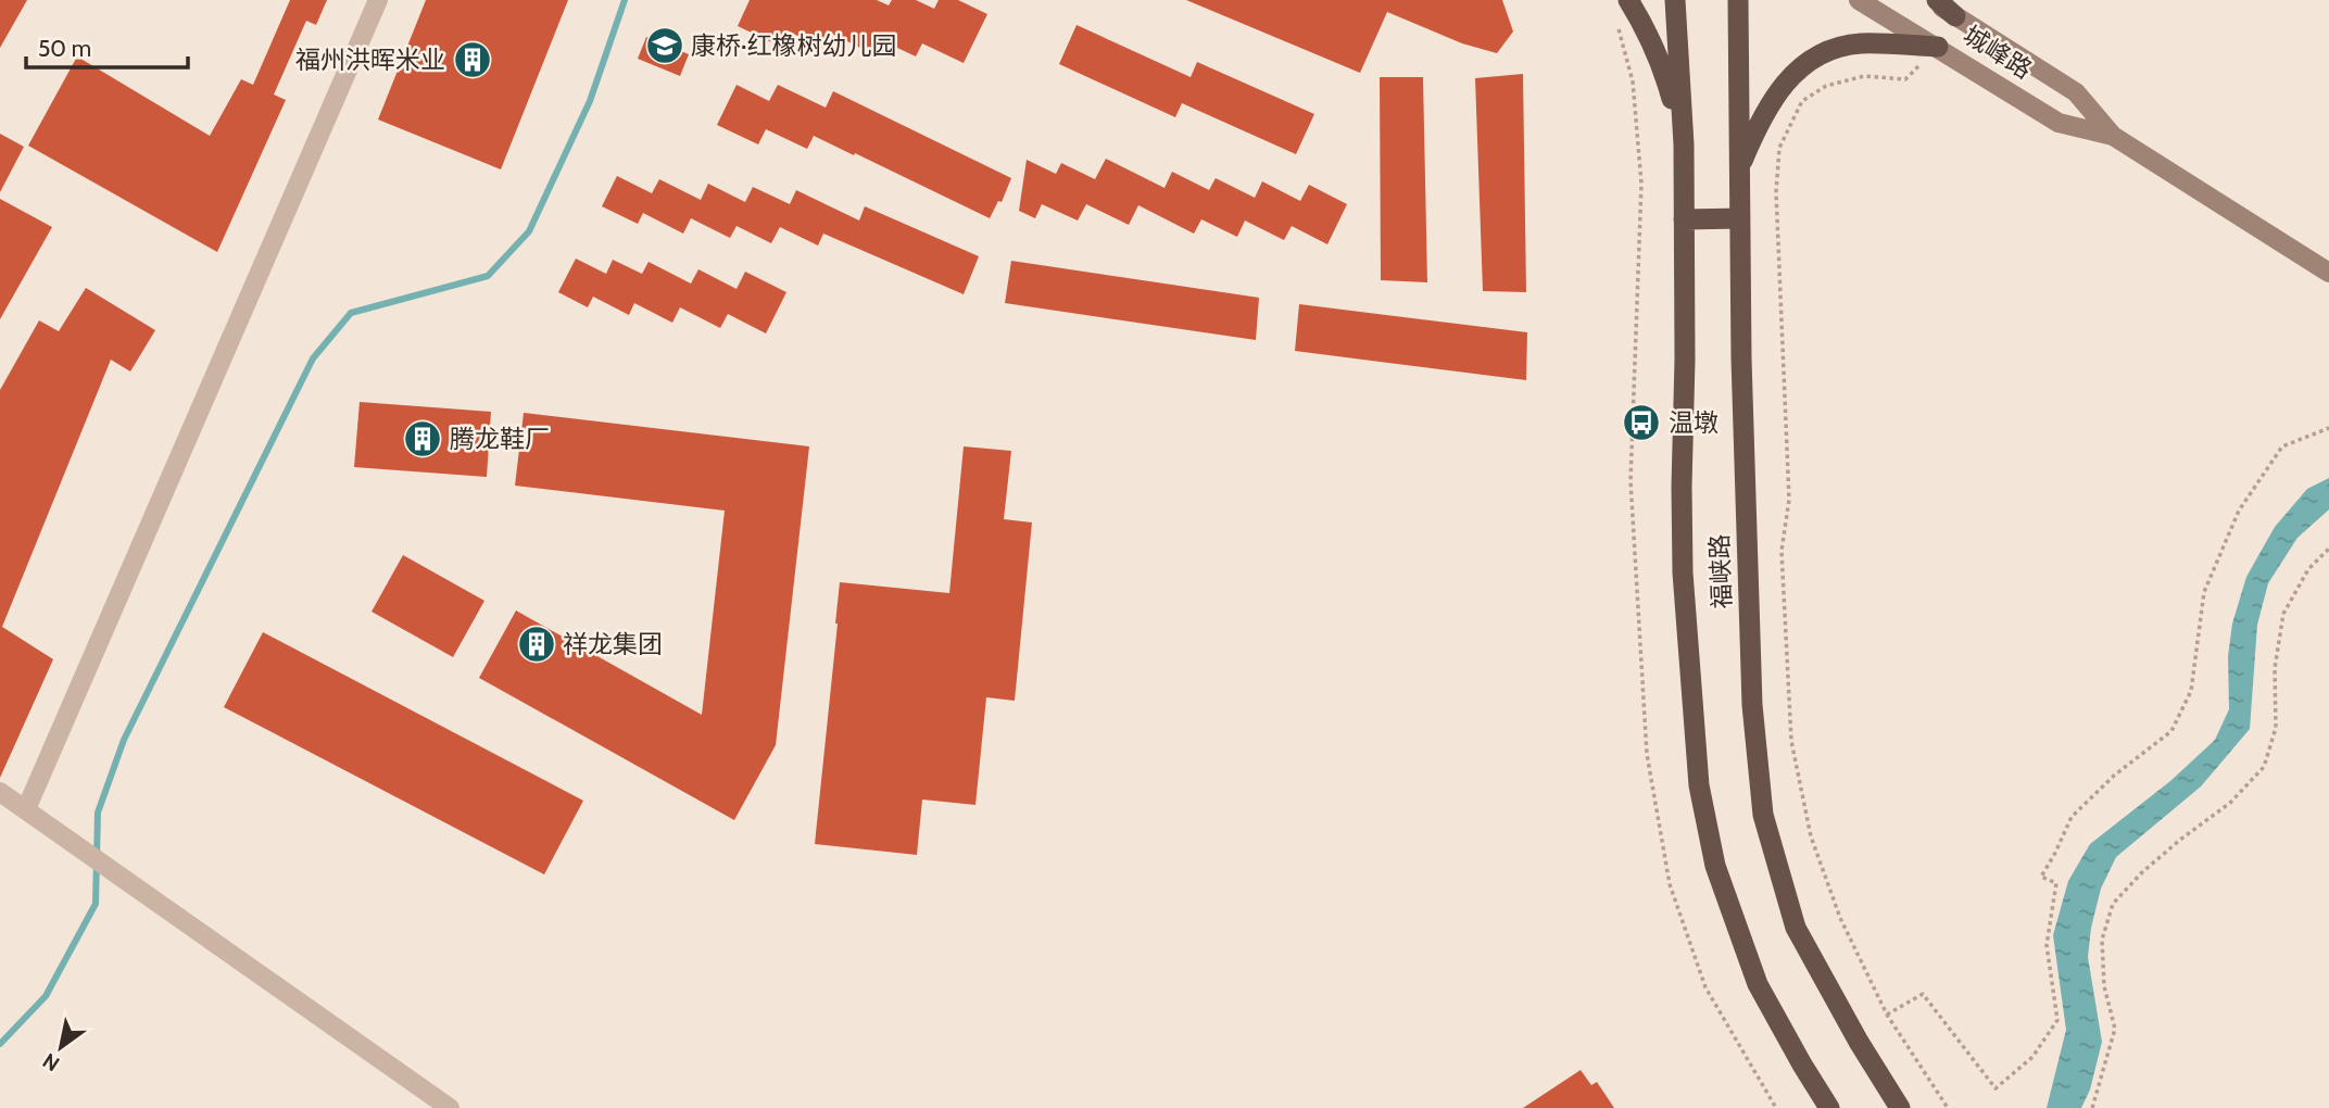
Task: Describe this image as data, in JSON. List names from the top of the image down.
{
  "streets": {
    "highway": ["福峡路"],
    "main road": ["城峰路"]
  },
  "places": {
    "school or university": ["康桥·红橡树幼儿园"],
    "building": ["福州洪晖米业", "腾龙鞋厂", "祥龙集团"],
    "bus stop": ["温墩"]
  },
  "scale_bar": "50 m",
  "north": "bottom left"
}
